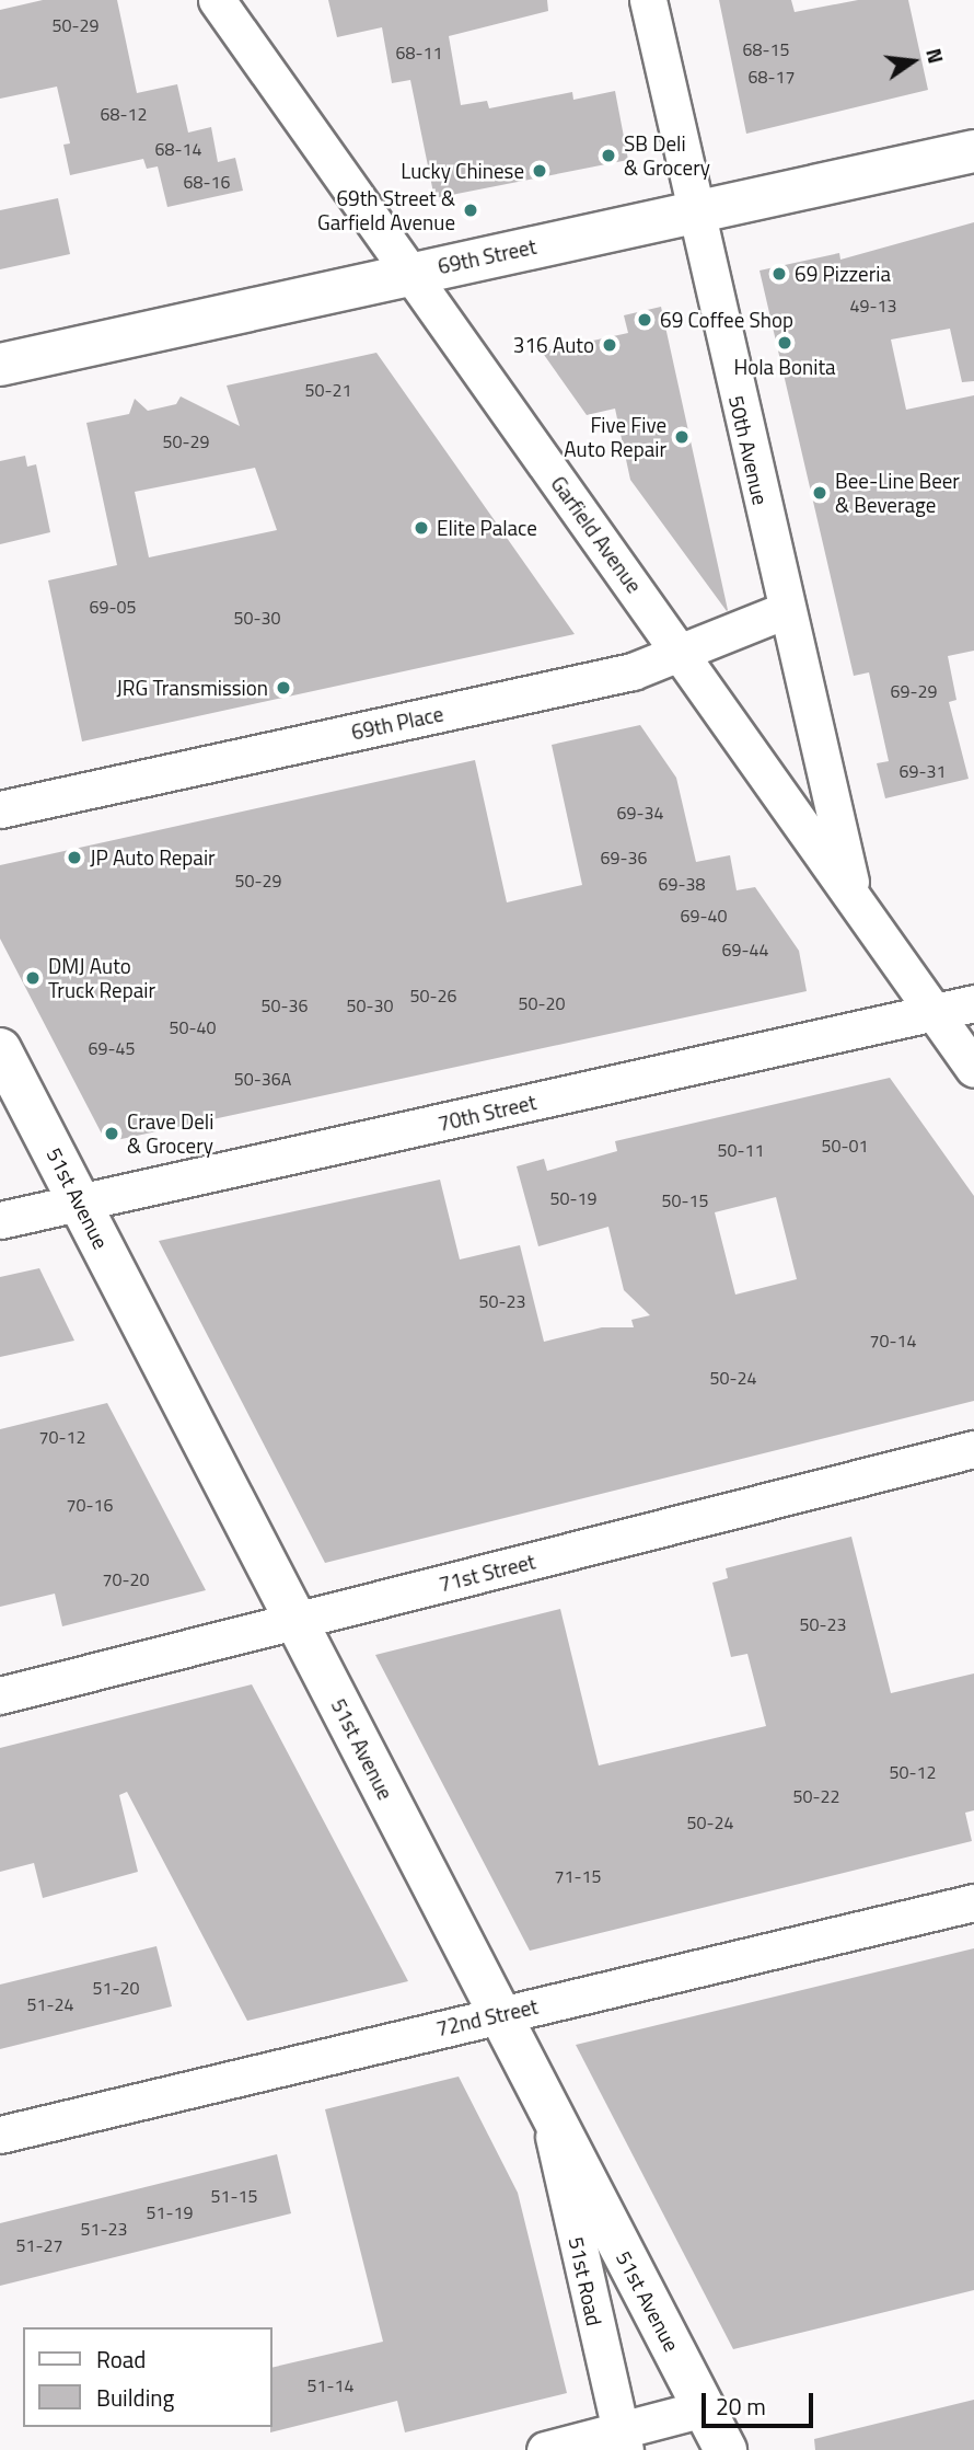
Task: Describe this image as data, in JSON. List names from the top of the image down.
{
  "streets": {
    "street": [
      "69th Street",
      "50th Avenue",
      "Garfield Avenue",
      "69th Place",
      "70th Street",
      "51st Avenue",
      "71st Street",
      "72nd Street",
      "51st Road"
    ]
  },
  "crossings": [
    ["69th Street", "50th Avenue"],
    ["69th Street", "Garfield Avenue"],
    ["50th Avenue", "Garfield Avenue"],
    ["50th Avenue", "69th Place"],
    ["Garfield Avenue", "69th Place"],
    ["Garfield Avenue", "70th Street"],
    ["70th Street", "51st Avenue"],
    ["51st Avenue", "71st Street"],
    ["51st Avenue", "72nd Street"],
    ["51st Avenue", "51st Road"]
  ],
  "places": [
    "SB Deli & Grocery",
    "Lucky Chinese",
    "69th Street & Garfield Avenue",
    "69 Pizzeria",
    "69 Coffee Shop",
    "Hola Bonita",
    "316 Auto",
    "Five Five Auto Repair",
    "Bee-Line Beer & Beverage",
    "Elite Palace",
    "JRG Transmission",
    "JP Auto Repair",
    "DMJ Auto Truck Repair",
    "Crave Deli & Grocery"
  ],
  "house_numbers": [
    "50-29",
    "68-15",
    "68-11",
    "68-17",
    "68-12",
    "68-14",
    "68-16",
    "49-13",
    "50-21",
    "50-29",
    "69-05",
    "50-30",
    "69-29",
    "69-31",
    "69-34",
    "69-36",
    "50-29",
    "69-38",
    "69-40",
    "69-44",
    "50-26",
    "50-20",
    "50-36",
    "50-30",
    "50-40",
    "69-45",
    "50-36A",
    "50-01",
    "50-11",
    "50-19",
    "50-15",
    "50-23",
    "70-14",
    "50-24",
    "70-12",
    "70-16",
    "70-20",
    "50-23",
    "50-12",
    "50-22",
    "50-24",
    "71-15",
    "51-20",
    "51-24",
    "51-15",
    "51-19",
    "51-23",
    "51-27",
    "51-14"
  ],
  "legend": ["Road", "Building"],
  "scale_bar": "20 m",
  "north": "right"
}
